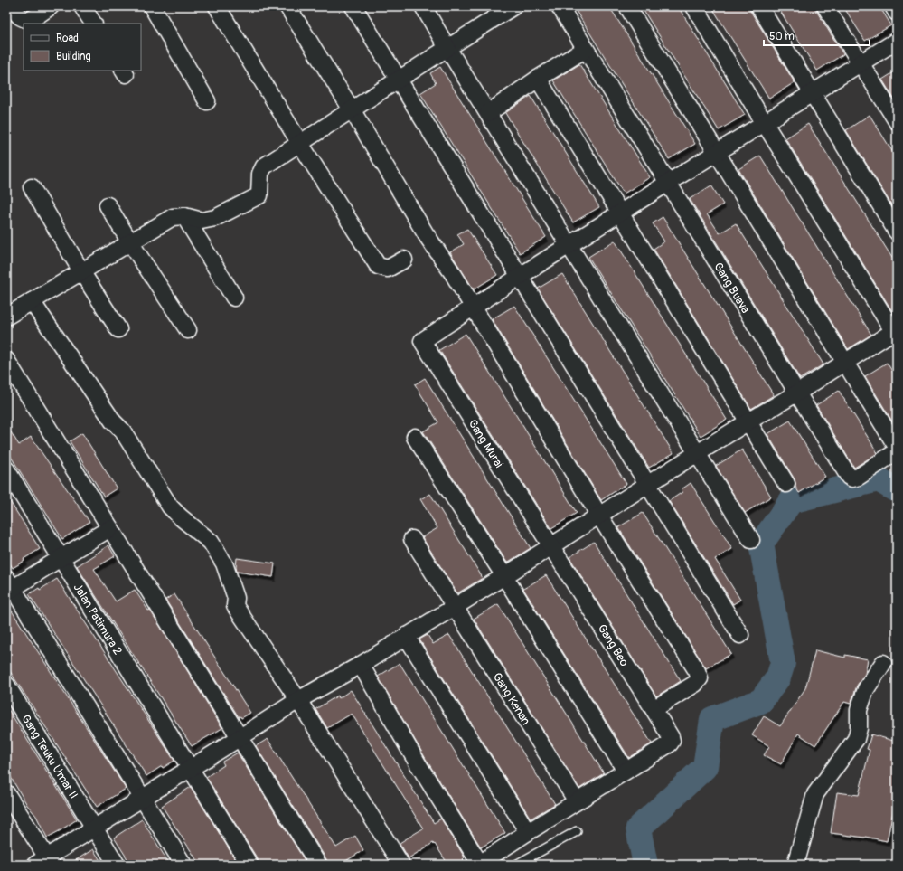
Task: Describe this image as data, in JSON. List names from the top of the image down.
{
  "streets": {
    "street": [
      "Gang Buava",
      "Gang Murai",
      "Jalan Patimura 2",
      "Gang Beo",
      "Gang Kenan",
      "Gang Teuku Umar II"
    ]
  },
  "crossings": [
    ["Gang Murai", "Gang Beo"]
  ],
  "legend": ["Road", "Building"],
  "scale_bar": "50 m"
}
